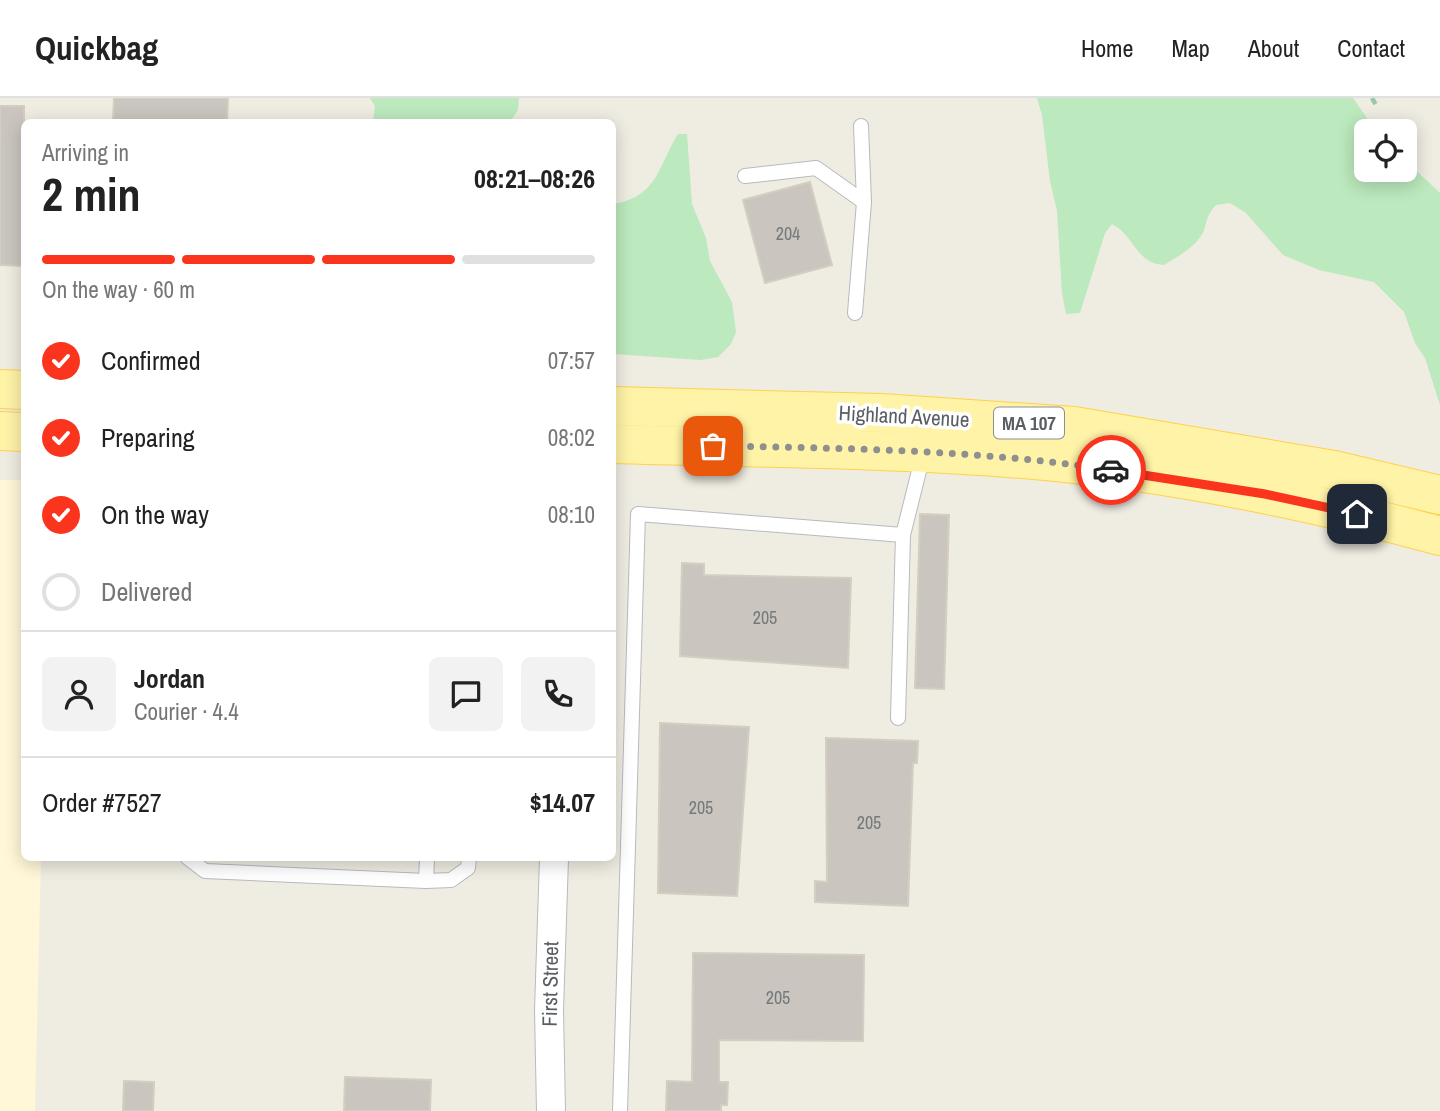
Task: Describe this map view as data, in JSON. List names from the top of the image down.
{
  "streets": {
    "main road": ["Highland Avenue", "MA 107"],
    "street": ["First Street"]
  },
  "house_numbers": [
    "204",
    "205",
    "205",
    "205",
    "205"
  ],
  "page": {
    "header": "Quickbag",
    "nav": [
      "Home",
      "Map",
      "About",
      "Contact"
    ],
    "heading": ["2 min", "Arriving in", "08:21–08:26"],
    "panel": [
      "Jordan",
      "Courier · 4.4",
      "Order #7527",
      "$14.07"
    ],
    "bar": "On the way · 60 m",
    "list": [
      ["Confirmed", "07:57"],
      ["Preparing", "08:02"],
      ["On the way", "08:10"],
      "Delivered"
    ]
  }
}
